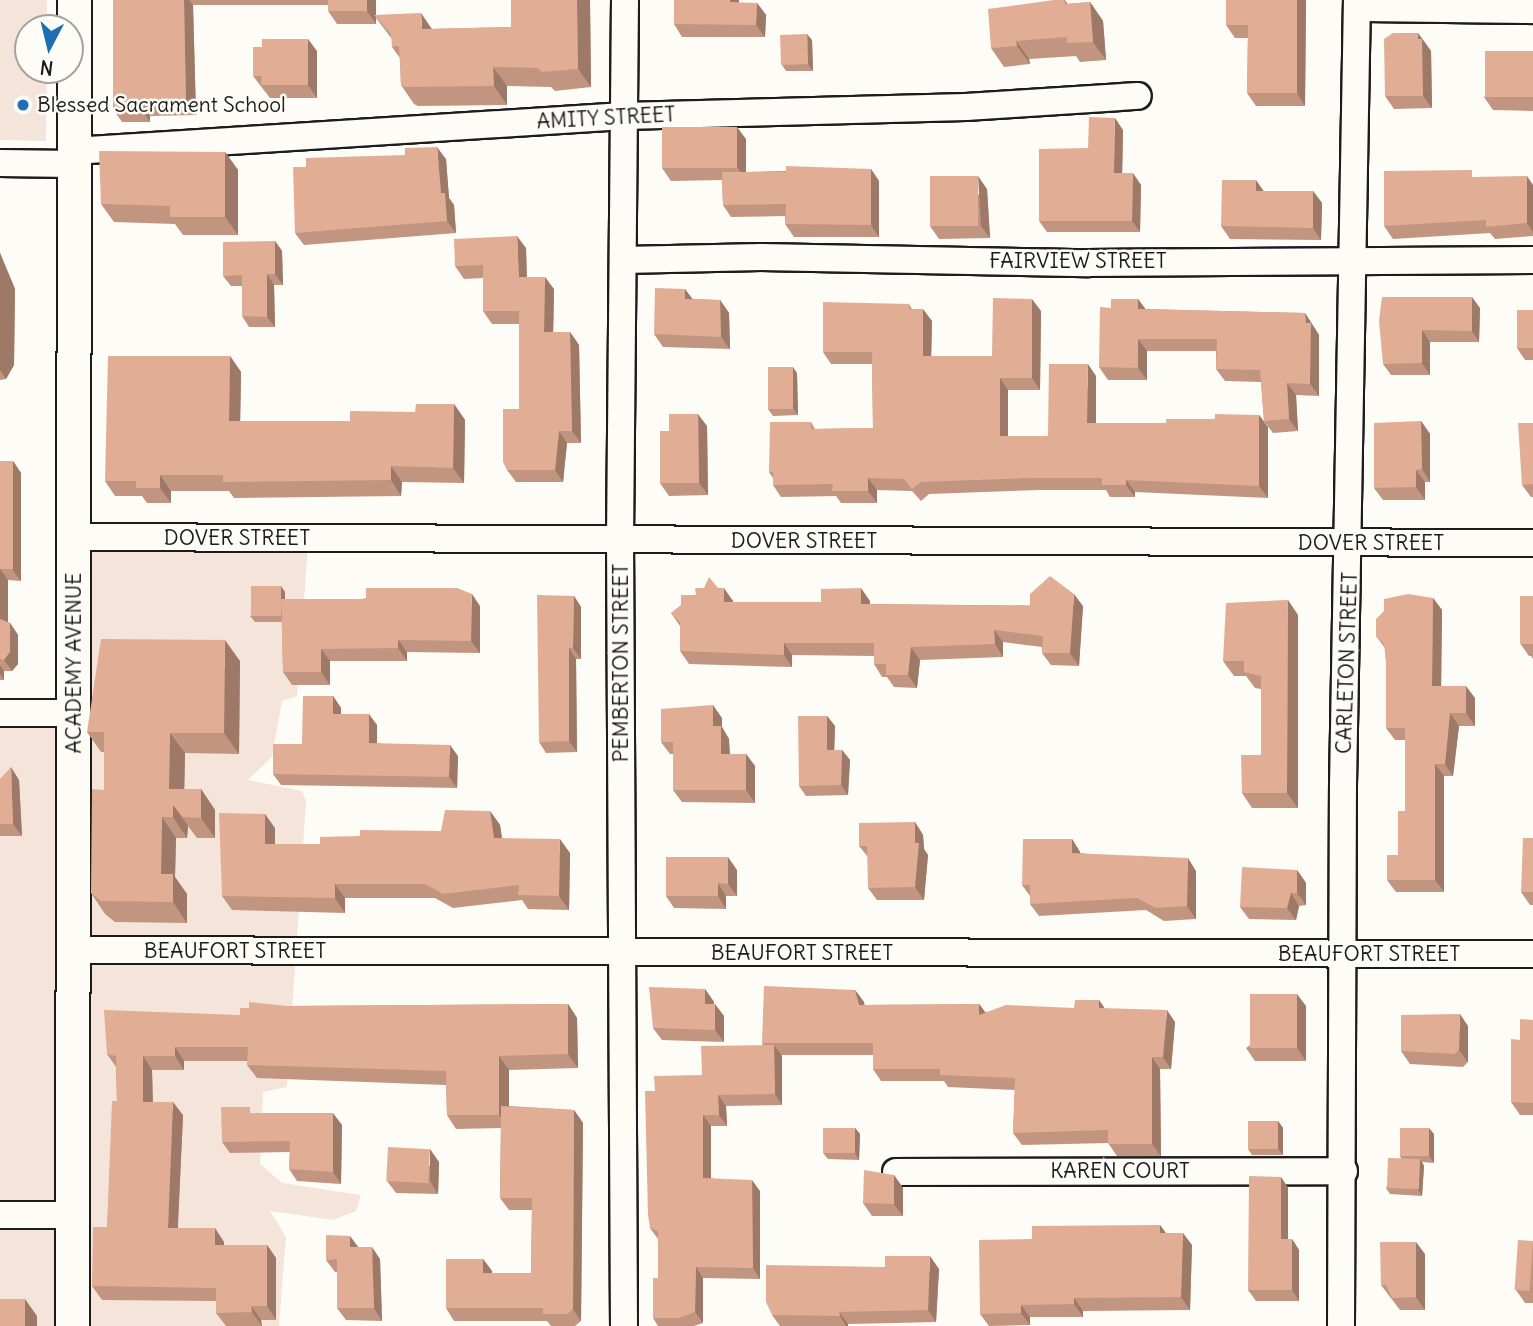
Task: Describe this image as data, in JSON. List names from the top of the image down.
{
  "streets": {
    "street": [
      "AMITY STREET",
      "FAIRVIEW STREET",
      "DOVER STREET",
      "ACADEMY AVENUE",
      "PEMBERTON STREET",
      "CARLETON STREET",
      "BEAUFORT STREET",
      "KAREN COURT"
    ]
  },
  "crossings": [
    ["AMITY STREET", "ACADEMY AVENUE"],
    ["AMITY STREET", "PEMBERTON STREET"],
    ["FAIRVIEW STREET", "PEMBERTON STREET"],
    ["FAIRVIEW STREET", "CARLETON STREET"],
    ["DOVER STREET", "ACADEMY AVENUE"],
    ["DOVER STREET", "PEMBERTON STREET"],
    ["DOVER STREET", "CARLETON STREET"],
    ["ACADEMY AVENUE", "BEAUFORT STREET"],
    ["PEMBERTON STREET", "BEAUFORT STREET"],
    ["CARLETON STREET", "BEAUFORT STREET"],
    ["CARLETON STREET", "KAREN COURT"]
  ],
  "places": ["Blessed Sacrament School"],
  "north": "bottom"
}
